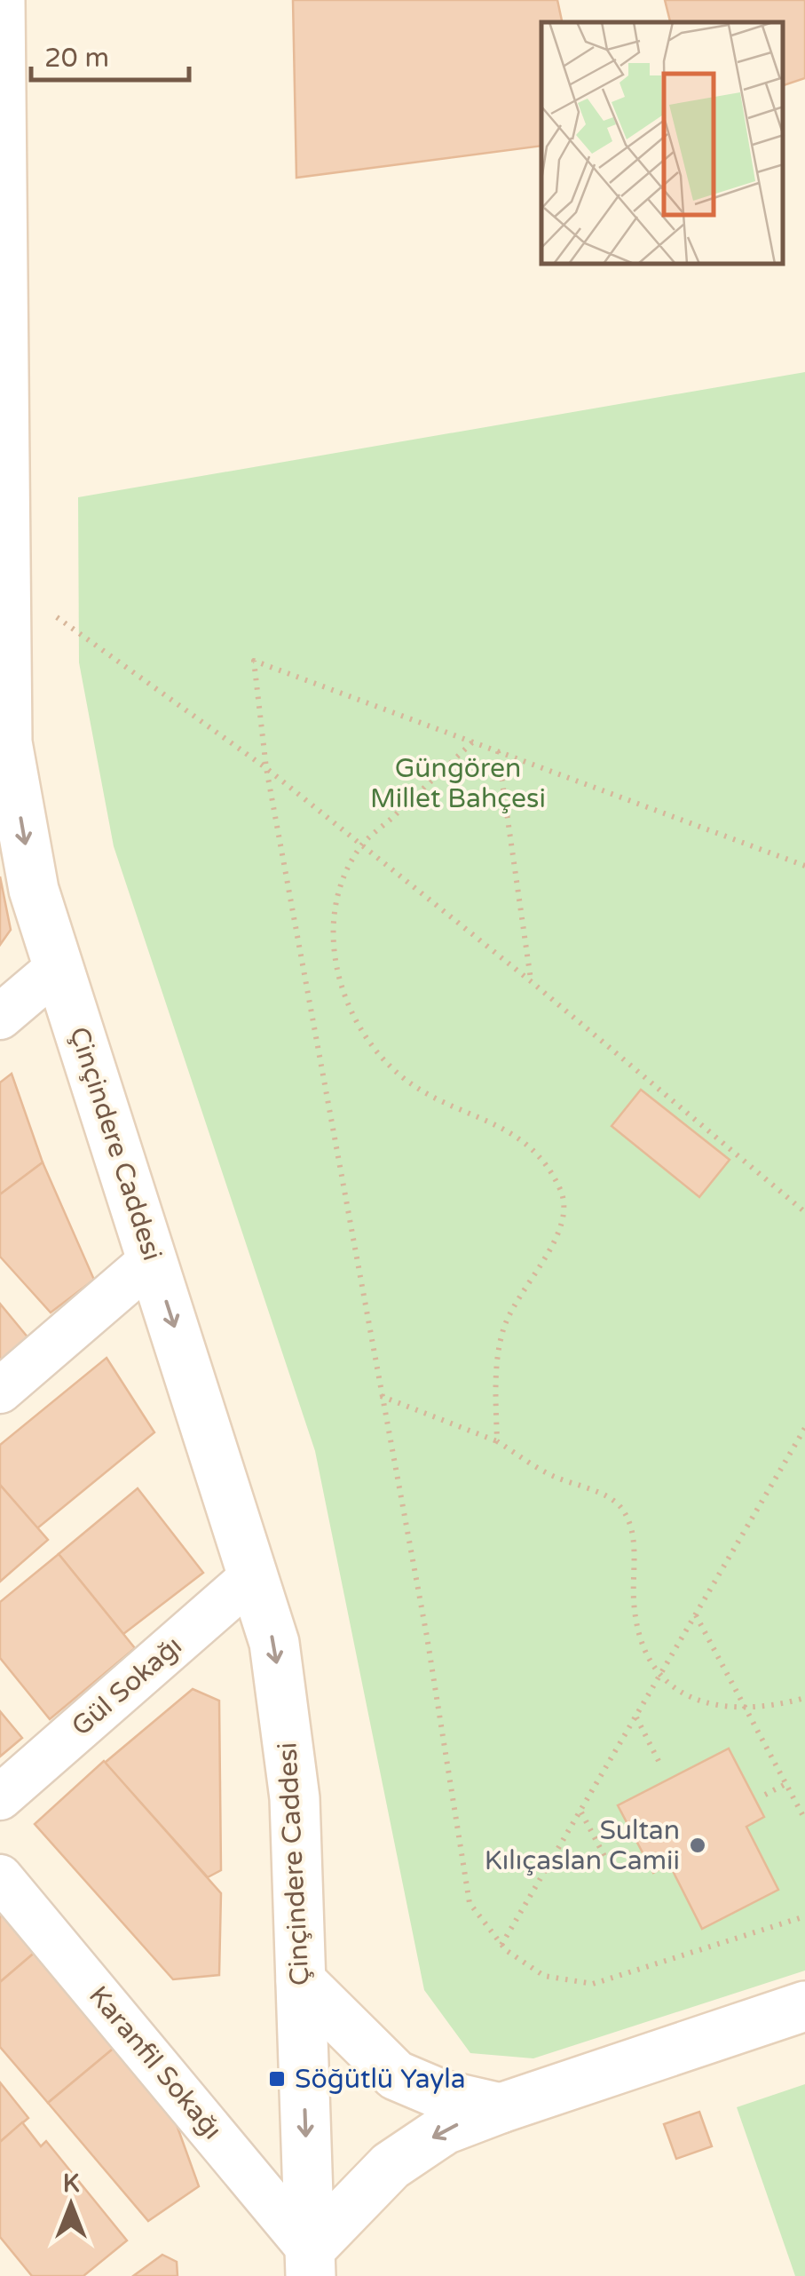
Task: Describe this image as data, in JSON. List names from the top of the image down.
{
  "streets": {
    "main road": ["Çinçindere Caddesi"],
    "street": ["Gül Sokağı", "Karanfil Sokağı"]
  },
  "crossings": [
    ["Çinçindere Caddesi", "Gül Sokağı"],
    ["Çinçindere Caddesi", "Karanfil Sokağı"]
  ],
  "one_way": ["Çinçindere Caddesi"],
  "parks": ["Güngören Millet Bahçesi"],
  "places": {
    "other": ["Sultan Kılıçaslan Camii"],
    "transit": ["Söğütlü Yayla"]
  },
  "scale_bar": "20 m",
  "north": "top"
}
